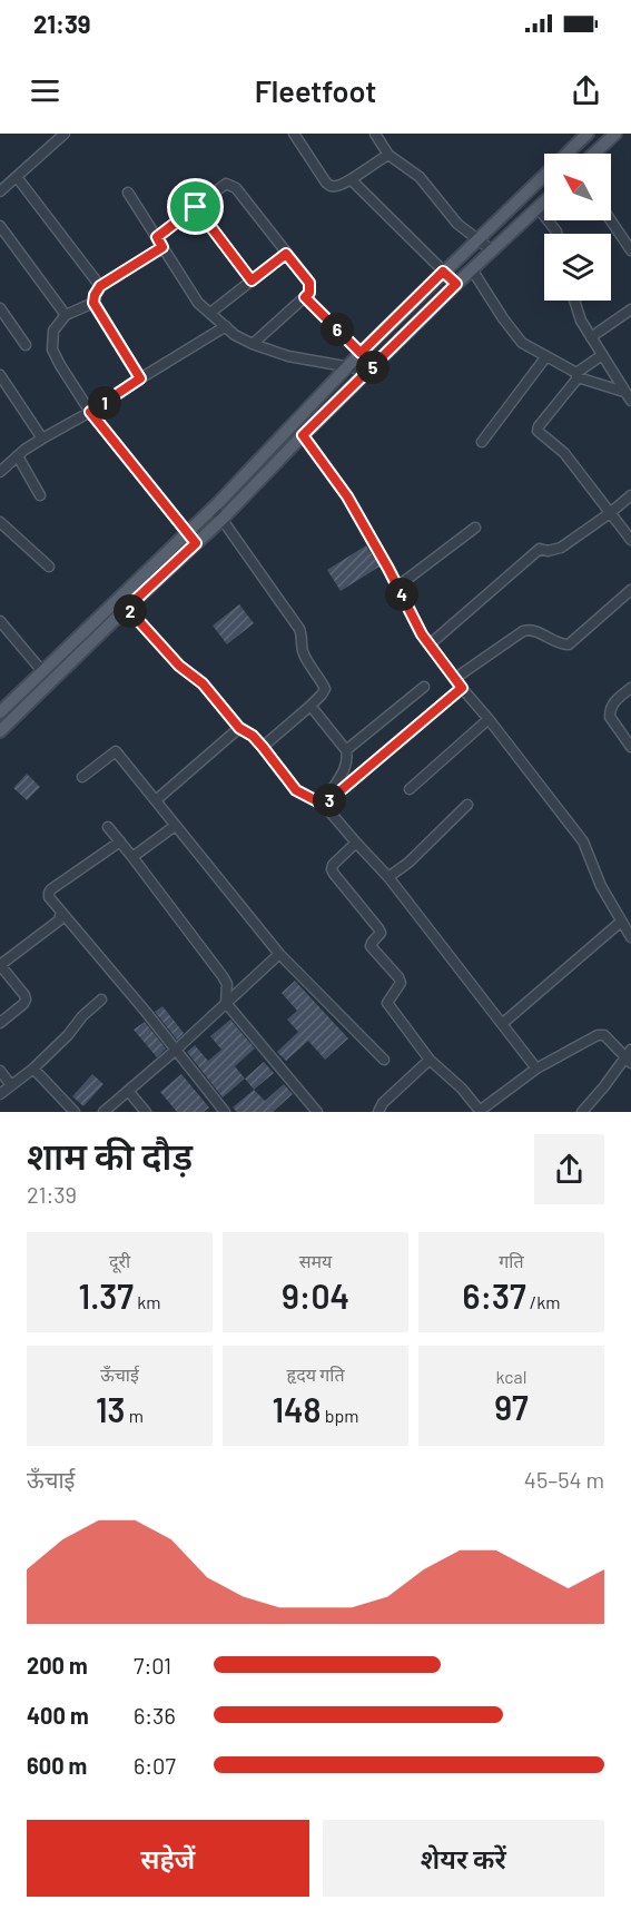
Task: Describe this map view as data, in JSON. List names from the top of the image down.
{
  "north": "top left",
  "page": {
    "status": "21:39",
    "header": "Fleetfoot",
    "pins": [
      "6",
      "5",
      "1",
      "4",
      "2",
      "3"
    ],
    "heading": ["शाम की दौड़", "21:39"],
    "stats": [
      ["दूरी", "1.37 km"],
      ["समय", "9:04"],
      ["गति", "6:37 /km"],
      ["ऊँचाई", "13 m"],
      ["हृदय गति", "148 bpm"],
      ["kcal", "97"]
    ],
    "chart": ["ऊँचाई", "45–54 m"],
    "list": [
      {
        "name": "200 m",
        "note": "7:01"
      },
      {
        "name": "400 m",
        "note": "6:36"
      },
      {
        "name": "600 m",
        "note": "6:07"
      }
    ],
    "buttons": ["सहेजें", "शेयर करें"]
  }
}
